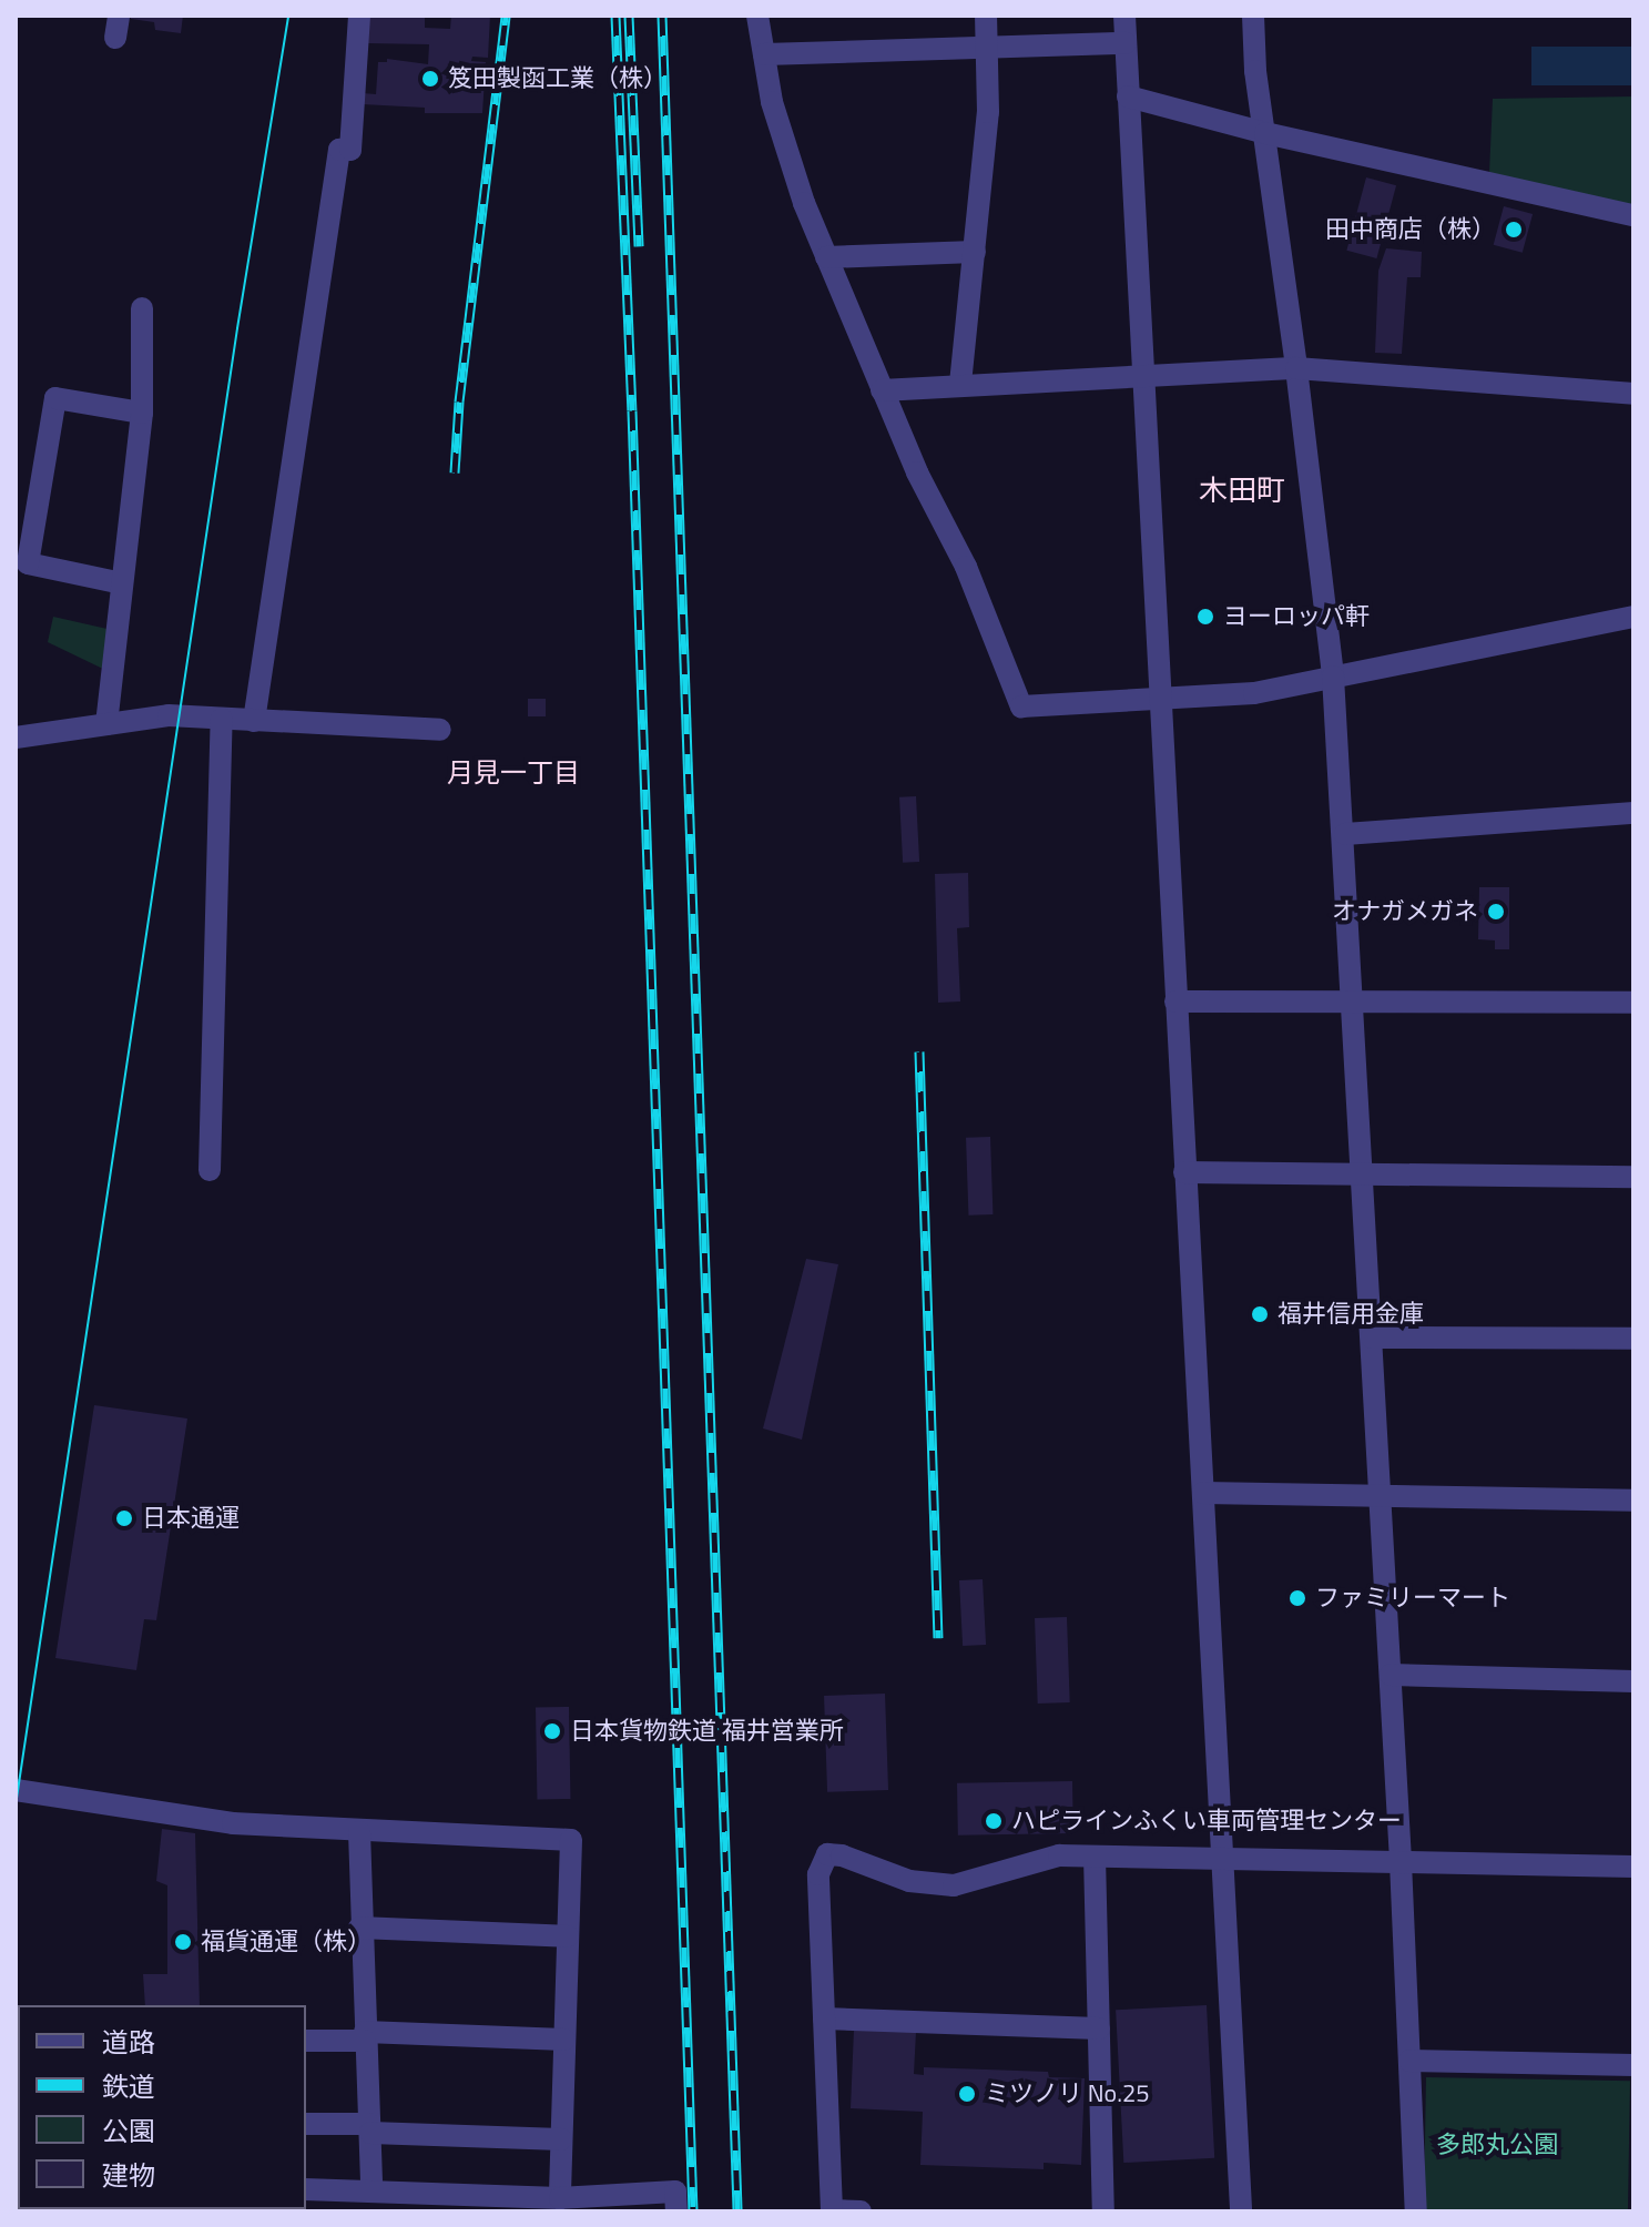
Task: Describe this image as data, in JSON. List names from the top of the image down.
{
  "districts": ["木田町", "月見一丁目"],
  "parks": ["多郎丸公園"],
  "places": [
    "笈田製函工業（株）",
    "田中商店（株）",
    "ヨーロッパ軒",
    "オナガメガネ",
    "福井信用金庫",
    "日本通運",
    "ファミリーマート",
    "日本貨物鉄道 福井営業所",
    "ハピラインふくい車両管理センター",
    "福貨通運（株）",
    "ミツノリ No.25"
  ],
  "legend": [
    "道路",
    "鉄道",
    "公園",
    "建物"
  ]
}
